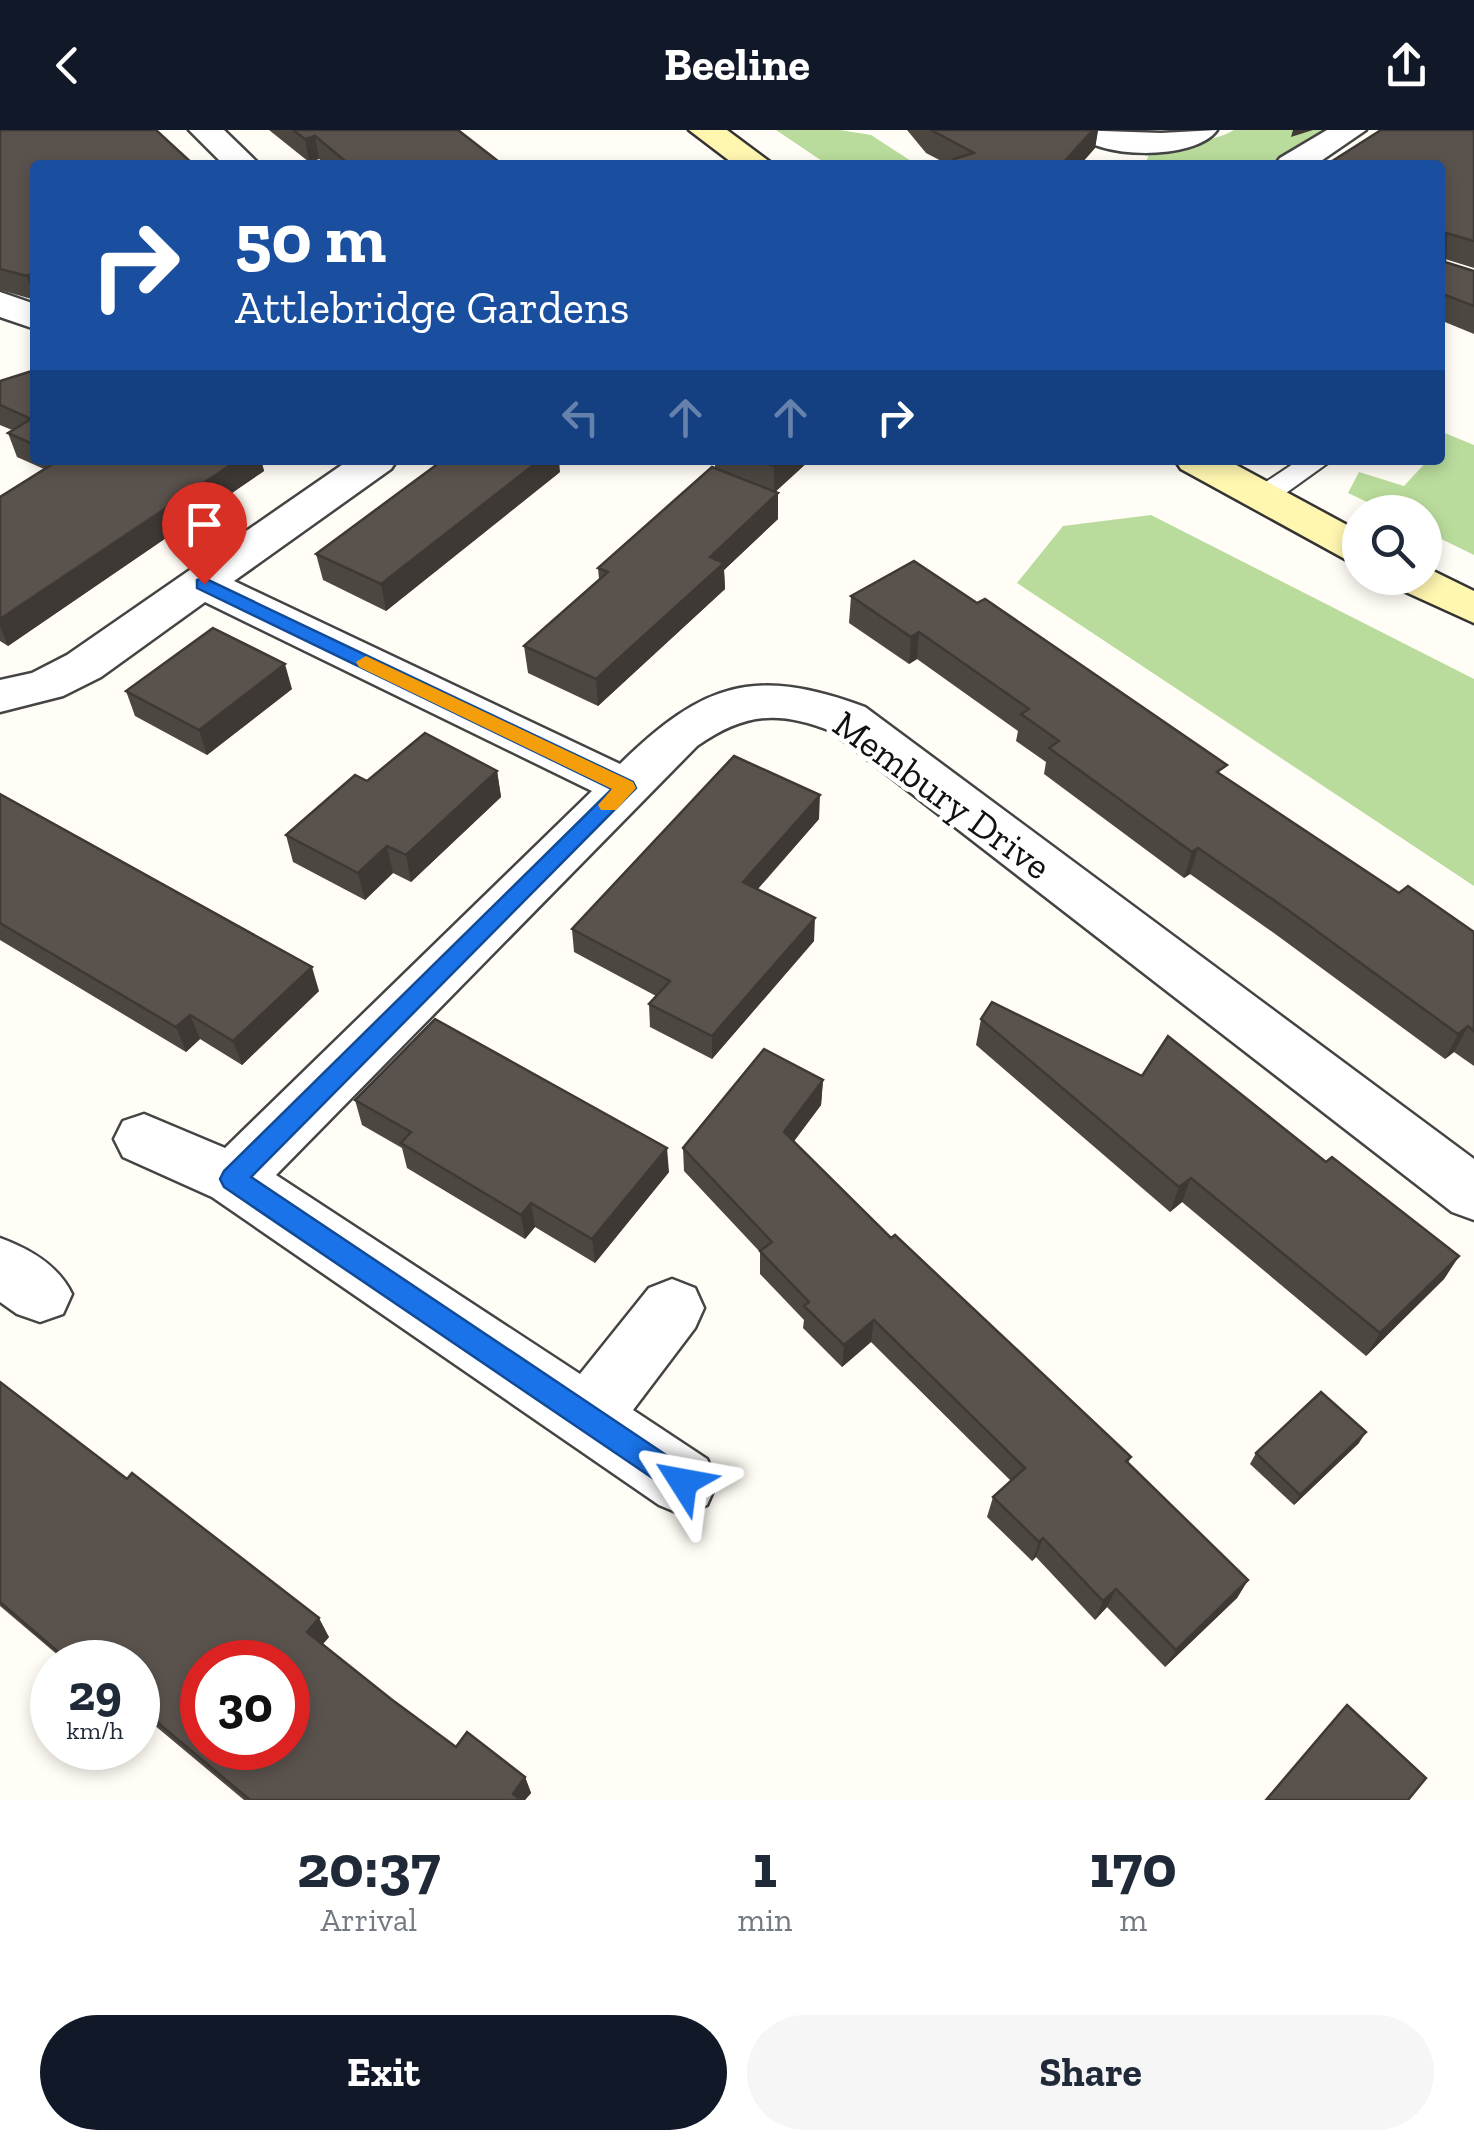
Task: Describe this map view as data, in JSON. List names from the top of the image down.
{
  "streets": {
    "street": ["Membury Drive"]
  },
  "page": {
    "header": "Beeline",
    "turn": ["50 m", "Attlebridge Gardens"],
    "speed": "29 km/h",
    "limit": "30",
    "eta": [
      "20:37",
      "Arrival",
      "1",
      "min",
      "170",
      "m"
    ],
    "buttons": ["Exit", "Share"]
  }
}
